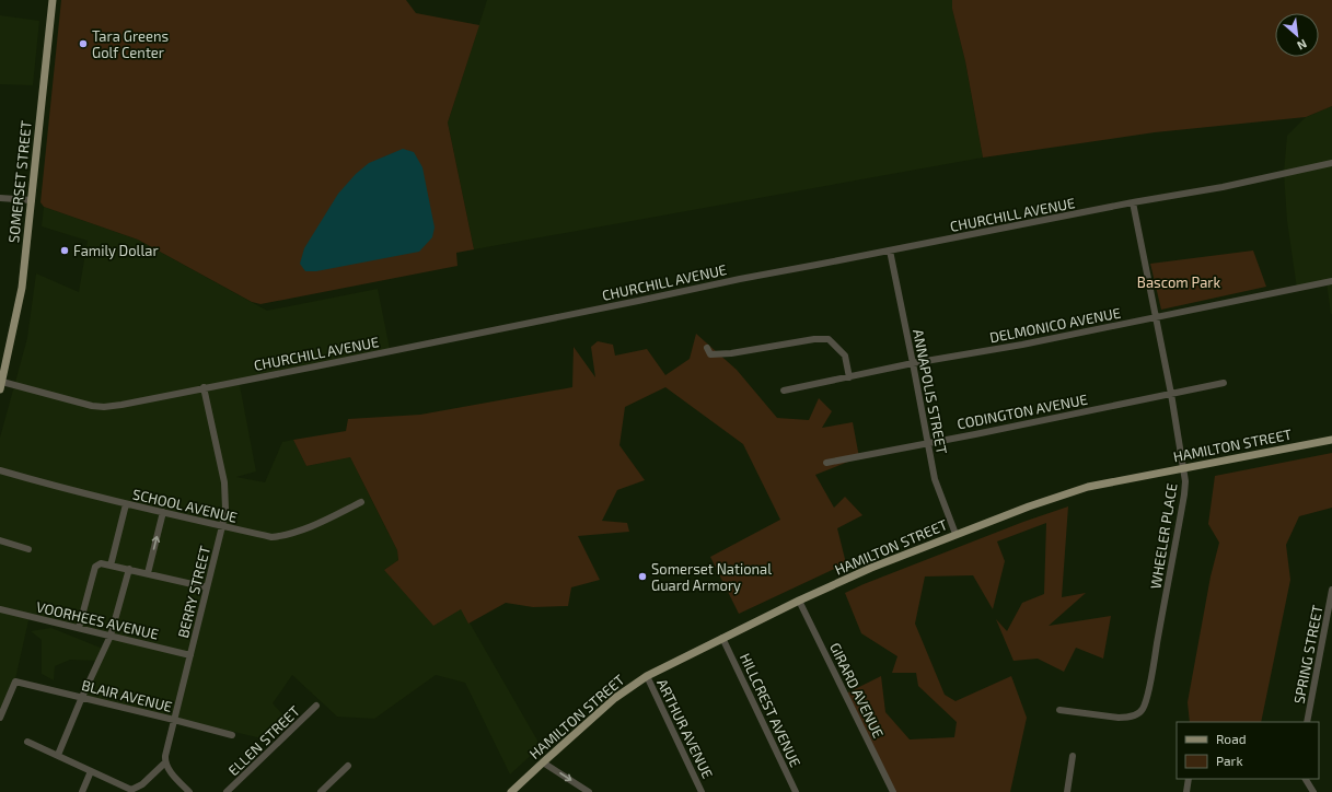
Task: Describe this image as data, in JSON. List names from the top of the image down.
{
  "streets": {
    "main road": ["SOMERSET STREET", "HAMILTON STREET"],
    "street": [
      "CHURCHILL AVENUE",
      "DELMONICO AVENUE",
      "ANNAPOLIS STREET",
      "CODINGTON AVENUE",
      "SCHOOL AVENUE",
      "WHEELER PLACE",
      "BERRY STREET",
      "VOORHEES AVENUE",
      "SPRING STREET",
      "GIRARD AVENUE",
      "BLAIR AVENUE",
      "HILLCREST AVENUE",
      "ARTHUR AVENUE",
      "ELLEN STREET"
    ]
  },
  "crossings": [
    ["SOMERSET STREET", "CHURCHILL AVENUE"],
    ["CHURCHILL AVENUE", "ANNAPOLIS STREET"],
    ["CHURCHILL AVENUE", "WHEELER PLACE"],
    ["CHURCHILL AVENUE", "BERRY STREET"],
    ["DELMONICO AVENUE", "ANNAPOLIS STREET"],
    ["DELMONICO AVENUE", "WHEELER PLACE"],
    ["ANNAPOLIS STREET", "CODINGTON AVENUE"],
    ["ANNAPOLIS STREET", "HAMILTON STREET"],
    ["CODINGTON AVENUE", "WHEELER PLACE"],
    ["HAMILTON STREET", "WHEELER PLACE"],
    ["HAMILTON STREET", "GIRARD AVENUE"],
    ["HAMILTON STREET", "HILLCREST AVENUE"],
    ["HAMILTON STREET", "ARTHUR AVENUE"],
    ["SCHOOL AVENUE", "BERRY STREET"],
    ["BERRY STREET", "VOORHEES AVENUE"],
    ["BERRY STREET", "BLAIR AVENUE"]
  ],
  "parks": ["Bascom Park"],
  "places": ["Tara Greens Golf Center", "Family Dollar", "Somerset National Guard Armory"],
  "legend": ["Road", "Park"],
  "north": "bottom right"
}
